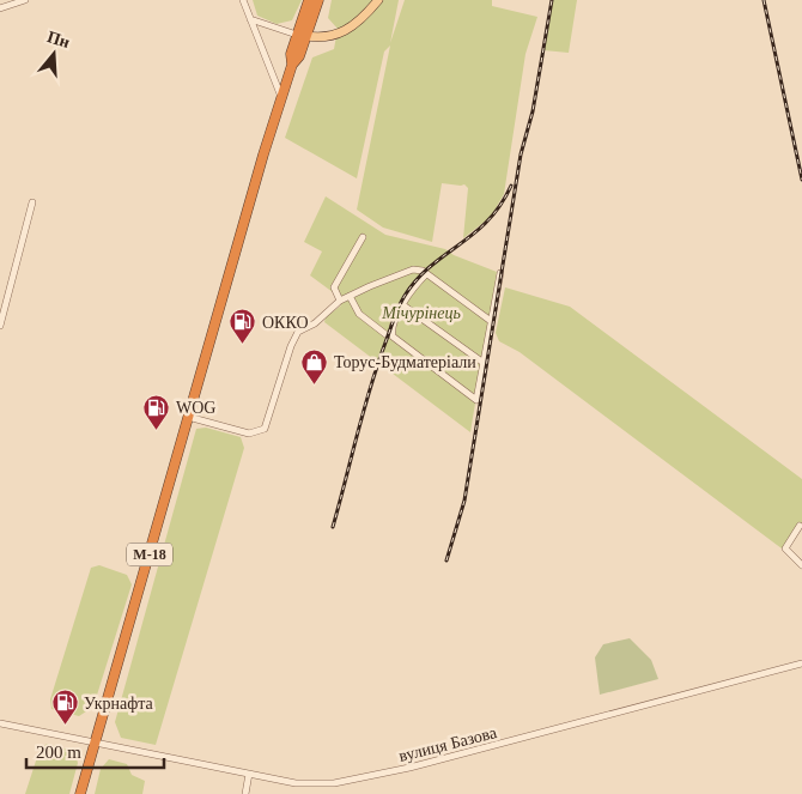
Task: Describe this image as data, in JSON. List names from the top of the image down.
{
  "streets": {
    "highway": ["М-18"],
    "street": ["вулиця Базова"]
  },
  "crossings": [
    ["М-18", "вулиця Базова"]
  ],
  "parks": ["Мічурінець"],
  "places": {
    "fuel station": ["ОККО", "WOG", "Укрнафта"],
    "shop": ["Торус-Будматеріали"]
  },
  "scale_bar": "200 m",
  "north": "top"
}
